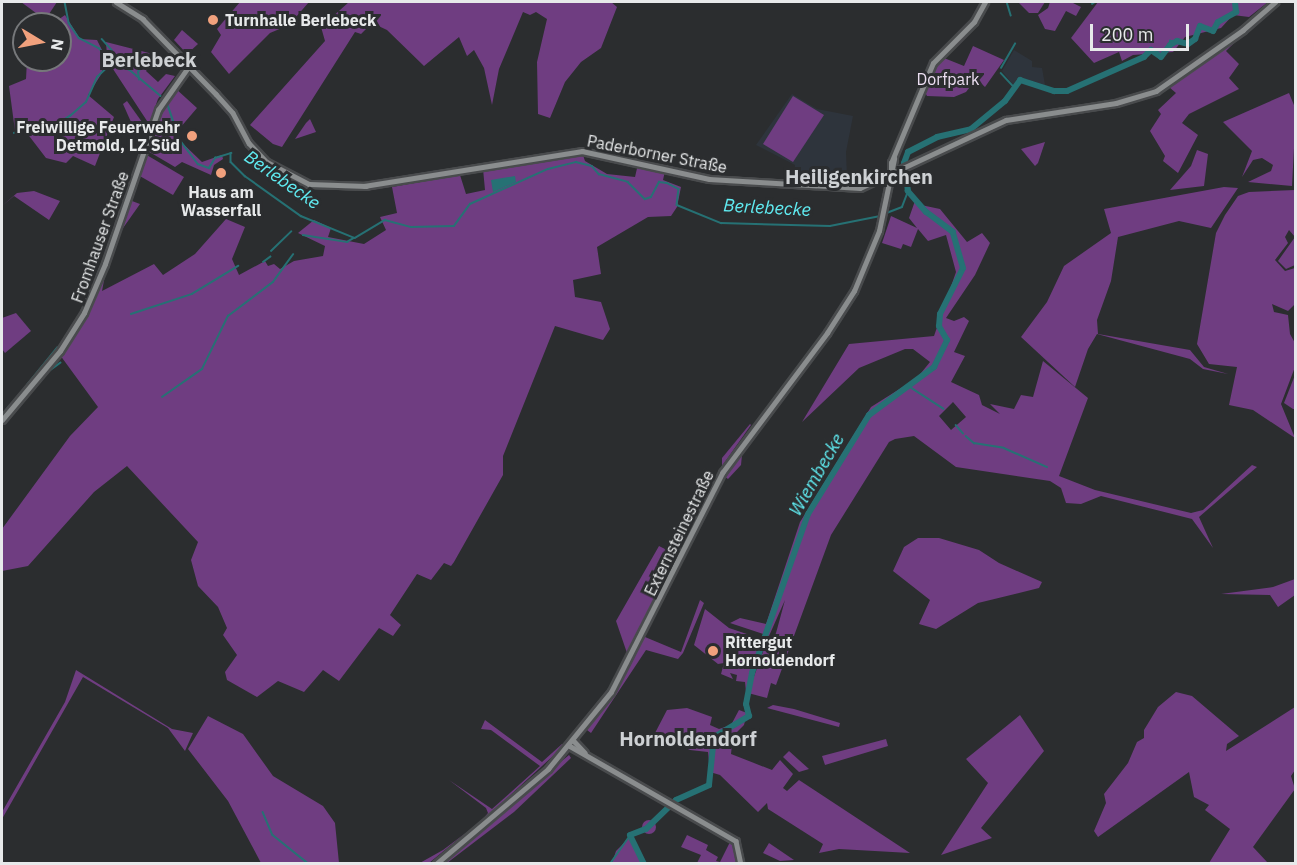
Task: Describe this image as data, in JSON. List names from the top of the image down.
{
  "streets": {
    "main road": ["Paderborner Straße", "Fromhauser Straße", "Externsteinestraße"]
  },
  "crossings": [
    ["Paderborner Straße", "Fromhauser Straße"],
    ["Paderborner Straße", "Externsteinestraße"]
  ],
  "districts": ["Berlebeck", "Heiligenkirchen", "Hornoldendorf"],
  "water": ["Berlebecke", "Wiembecke"],
  "parks": ["Dorfpark"],
  "places": [
    "Turnhalle Berlebeck",
    "Freiwillige Feuerwehr Detmold, LZ Süd",
    "Haus am Wasserfall",
    "Rittergut Hornoldendorf"
  ],
  "scale_bar": "200 m",
  "north": "right"
}
